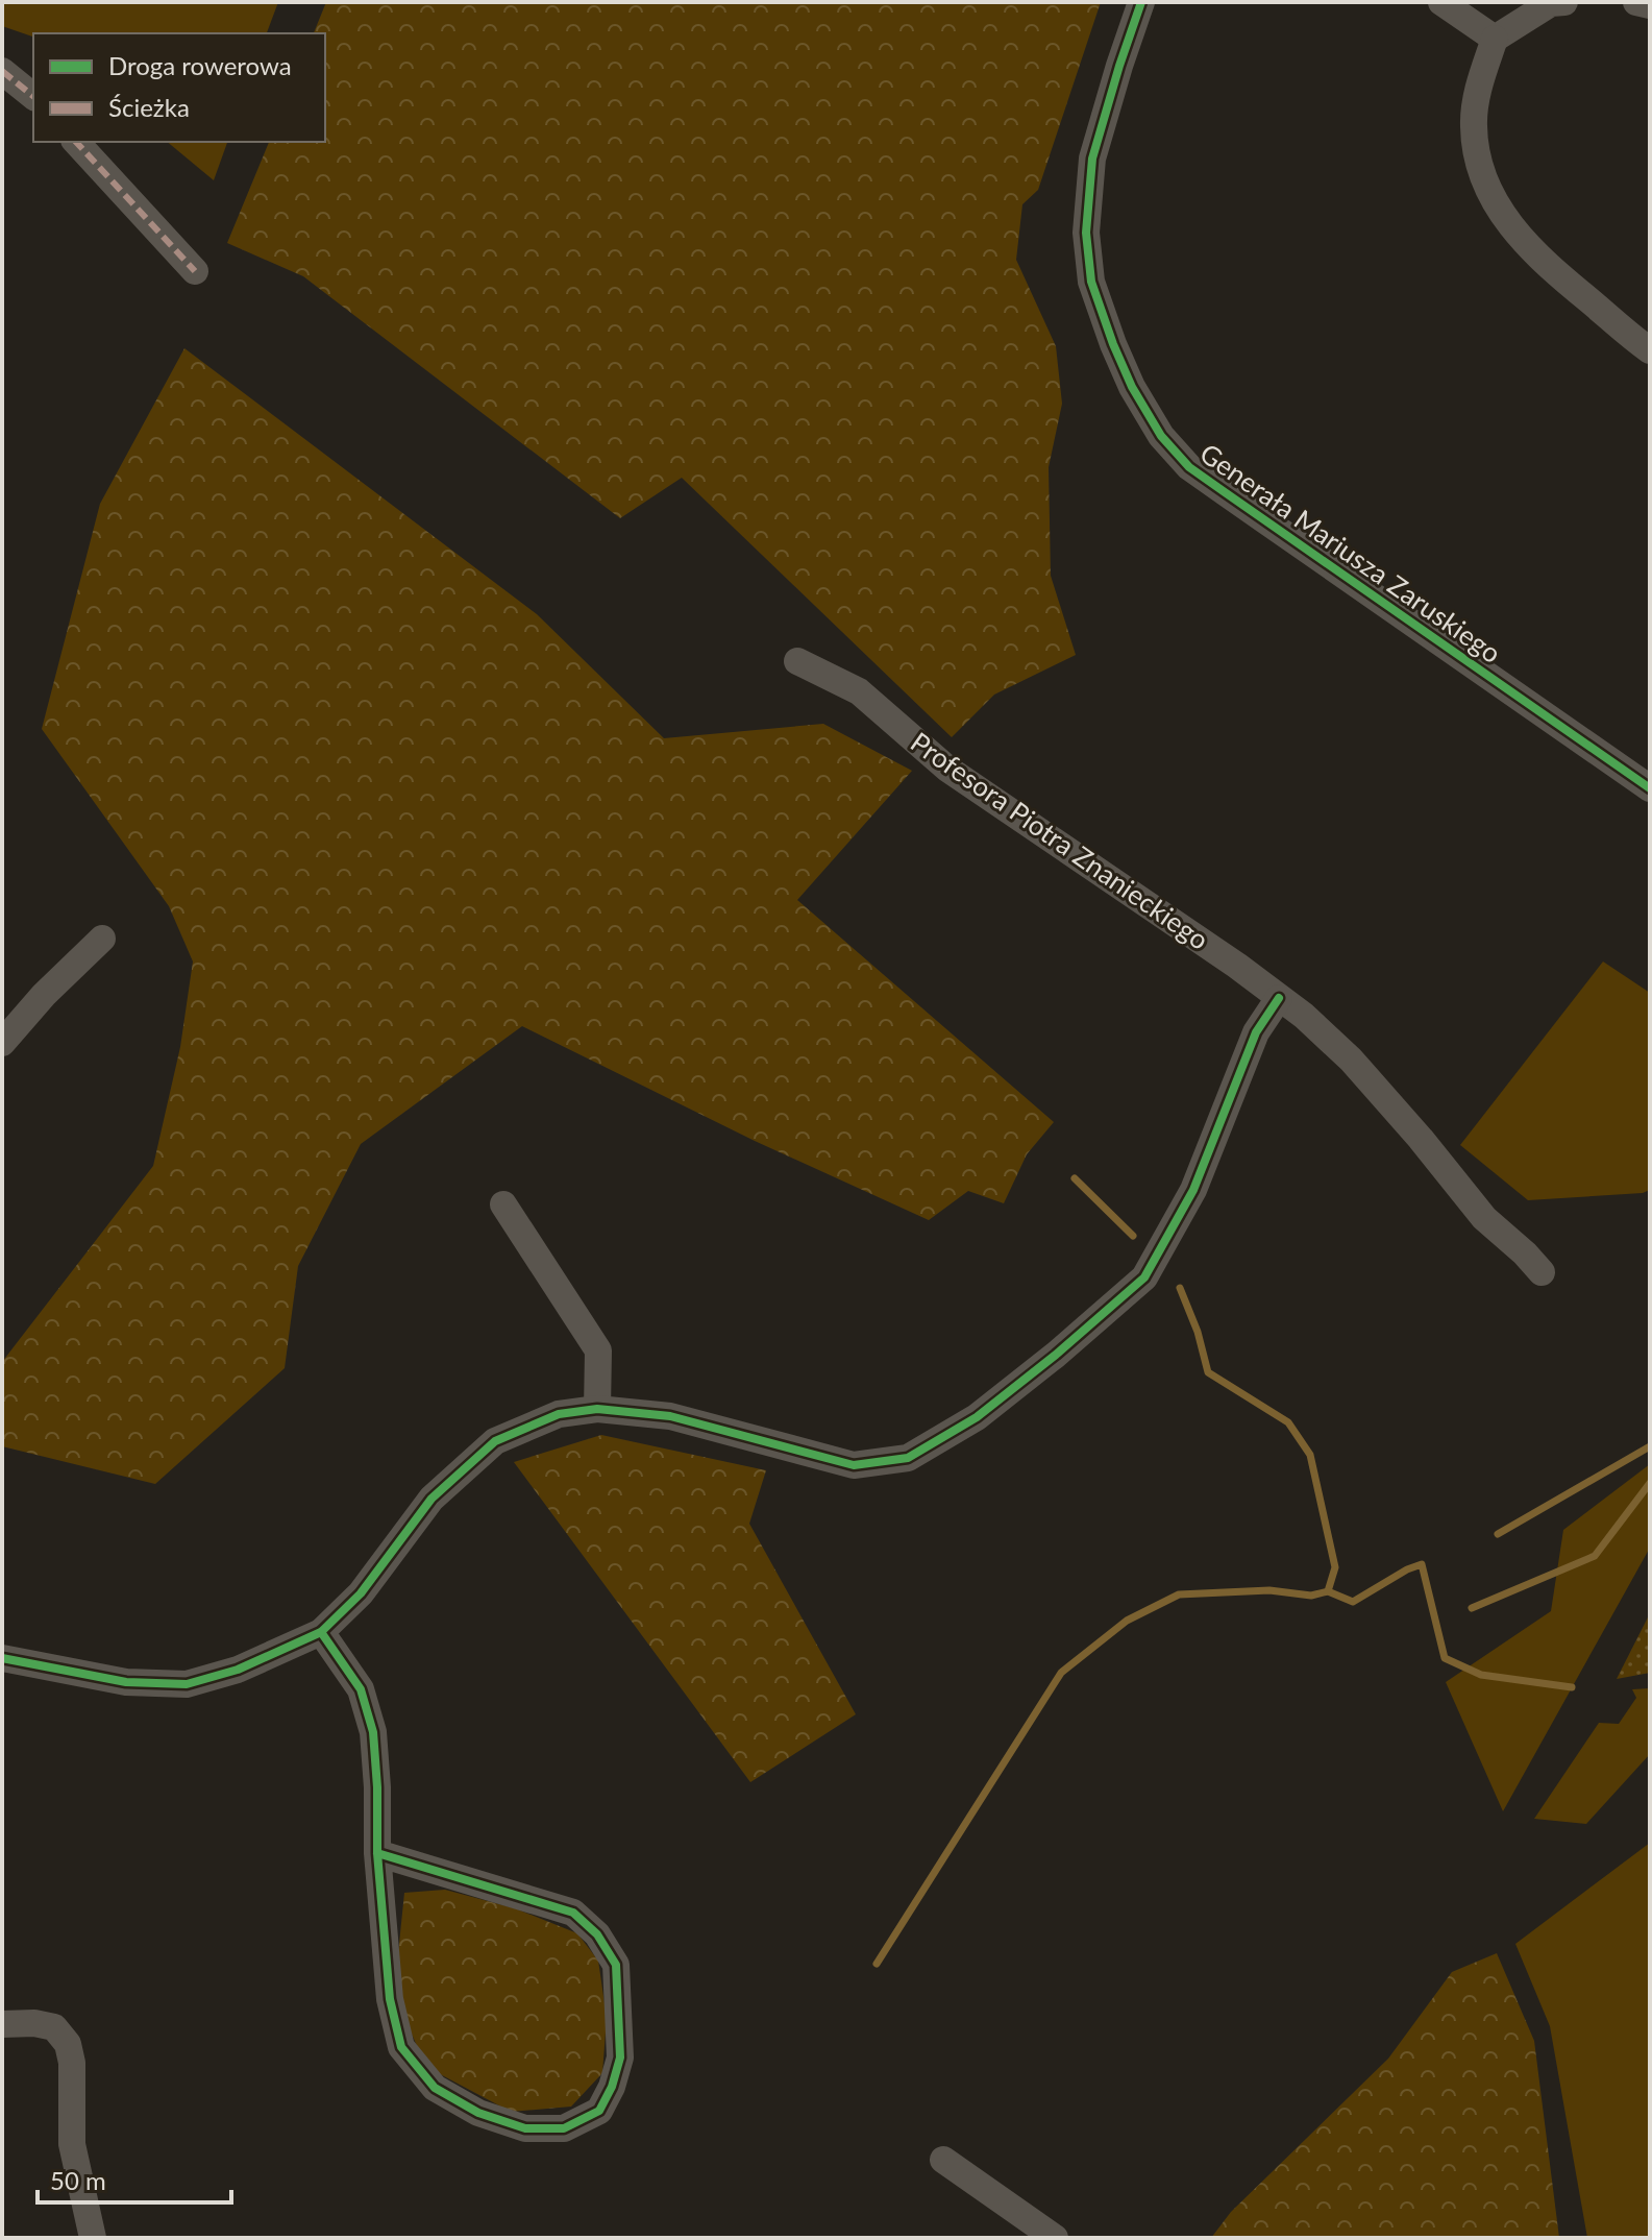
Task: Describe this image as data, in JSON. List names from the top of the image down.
{
  "streets": {
    "street": ["Generała Mariusza Zaruskiego", "Profesora Piotra Znanieckiego"]
  },
  "legend": ["Droga rowerowa", "Ścieżka"],
  "scale_bar": "50 m"
}
